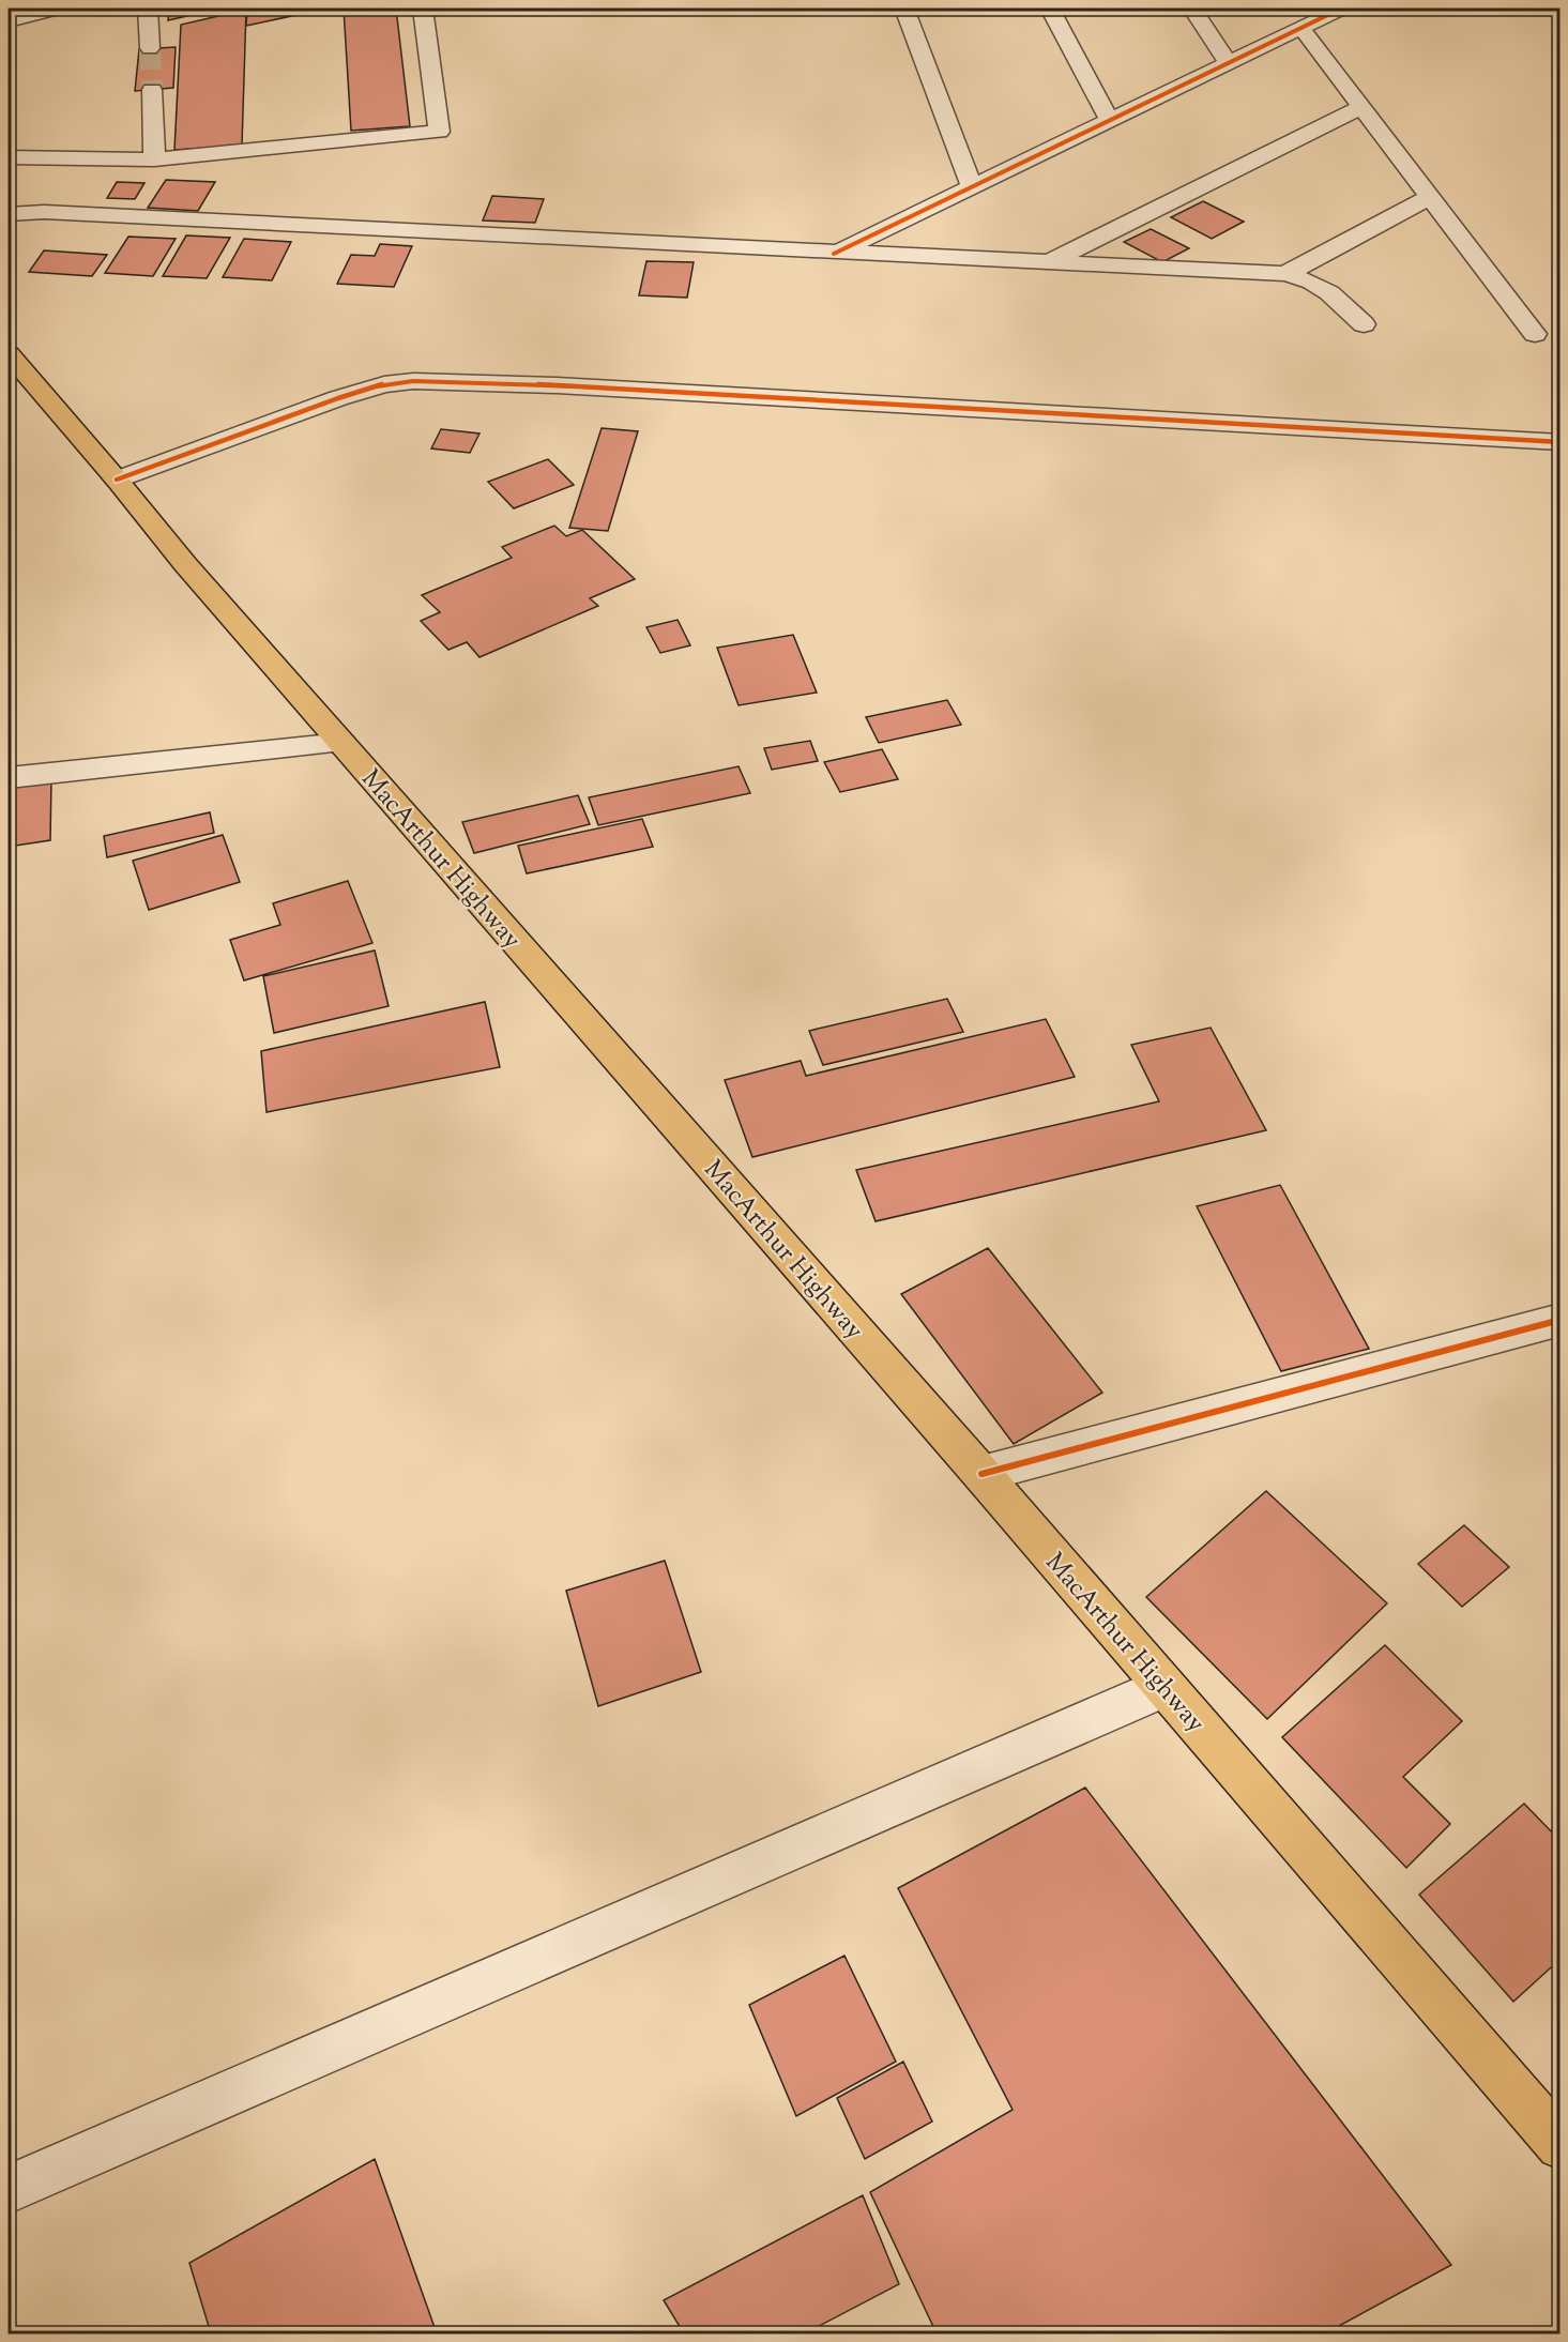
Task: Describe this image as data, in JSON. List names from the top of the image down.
{
  "streets": {
    "main road": ["MacArthur Highway"]
  }
}
